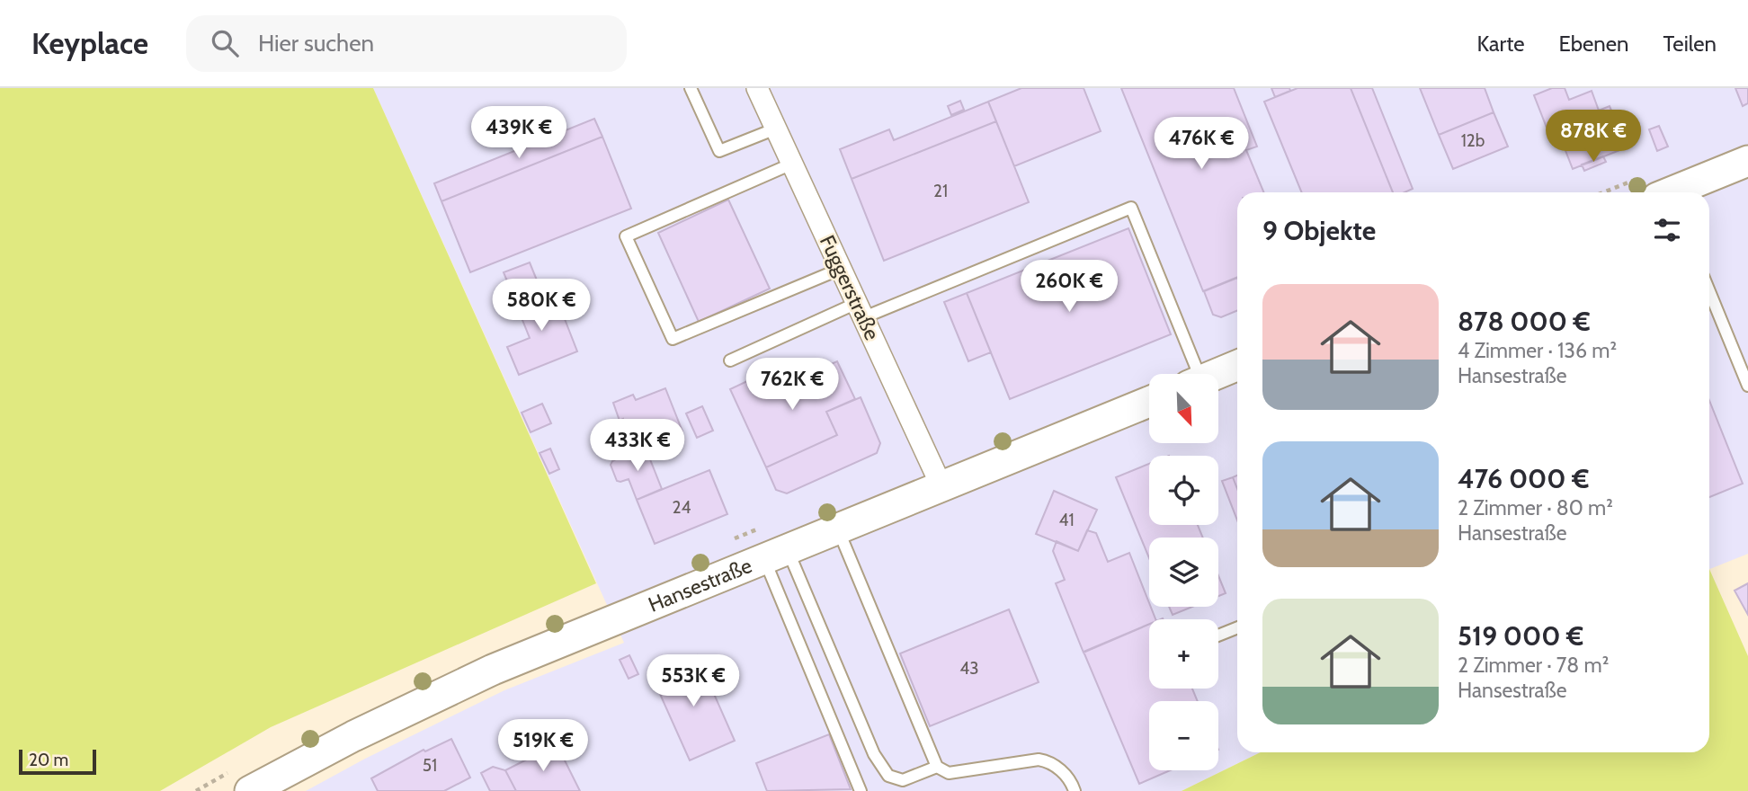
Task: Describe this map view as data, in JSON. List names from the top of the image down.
{
  "streets": {
    "main road": ["Hansestraße"],
    "street": ["Fuggerstraße"]
  },
  "crossings": [
    ["Fuggerstraße", "Hansestraße"]
  ],
  "house_numbers": [
    "12b",
    "21",
    "24",
    "41",
    "43",
    "51"
  ],
  "scale_bar": "20 m",
  "north": "bottom right",
  "page": {
    "header": "Keyplace",
    "search": "Hier suchen",
    "nav": ["Karte", "Ebenen", "Teilen"],
    "price": [
      "439K €",
      "878K €",
      "476K €",
      "260K €",
      "580K €",
      "762K €",
      "433K €",
      "553K €",
      "519K €"
    ],
    "heading": "9 Objekte",
    "list": [
      {
        "name": "878 000 €",
        "note": "4 Zimmer · 136 m² · Hansestraße"
      },
      {
        "name": "476 000 €",
        "note": "2 Zimmer · 80 m² · Hansestraße"
      },
      {
        "name": "519 000 €",
        "note": "2 Zimmer · 78 m² · Hansestraße"
      }
    ],
    "map_buttons": ["+", "−"],
    "scale": "20 m"
  }
}
